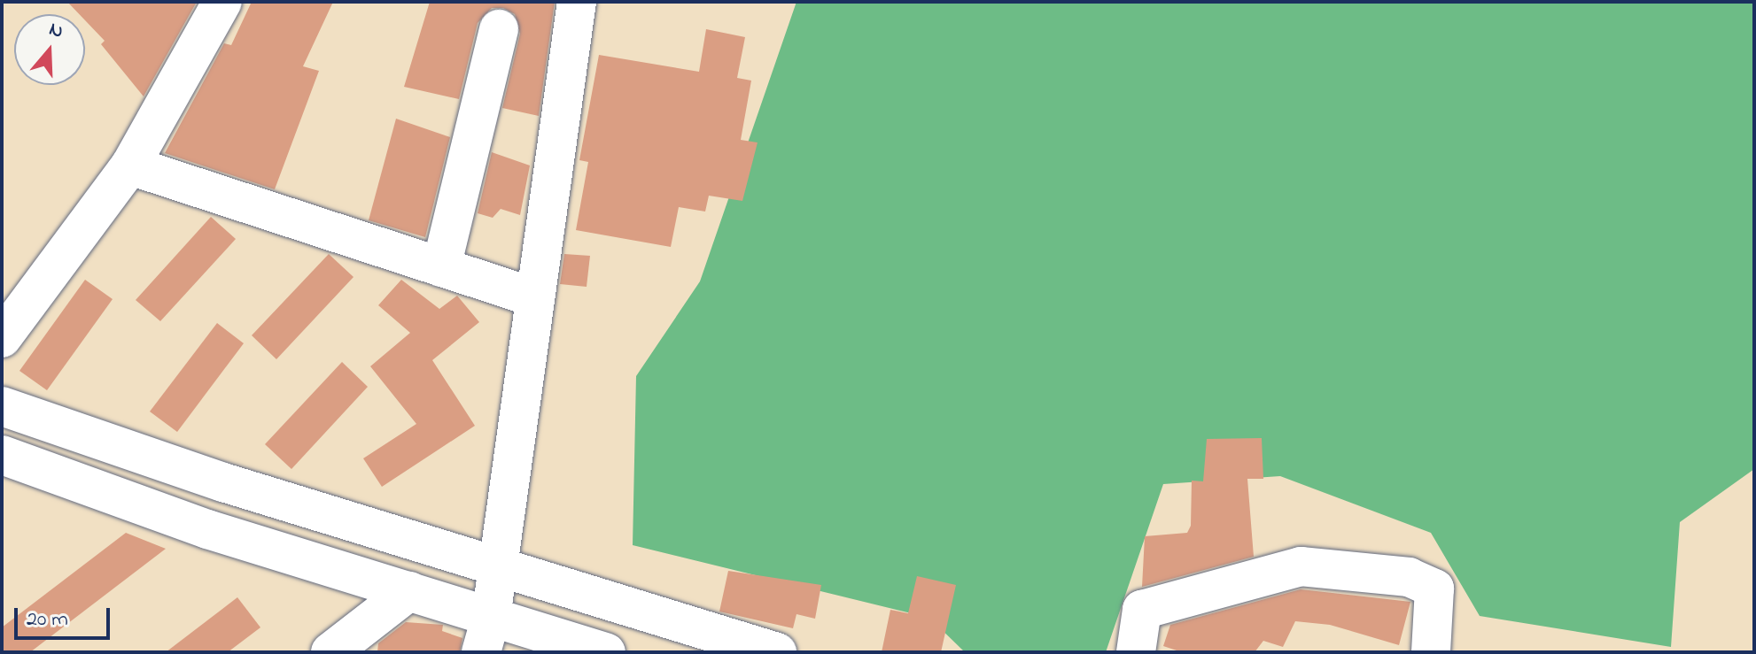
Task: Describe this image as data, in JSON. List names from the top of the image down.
{
  "scale_bar": "20 m",
  "north": "top"
}
